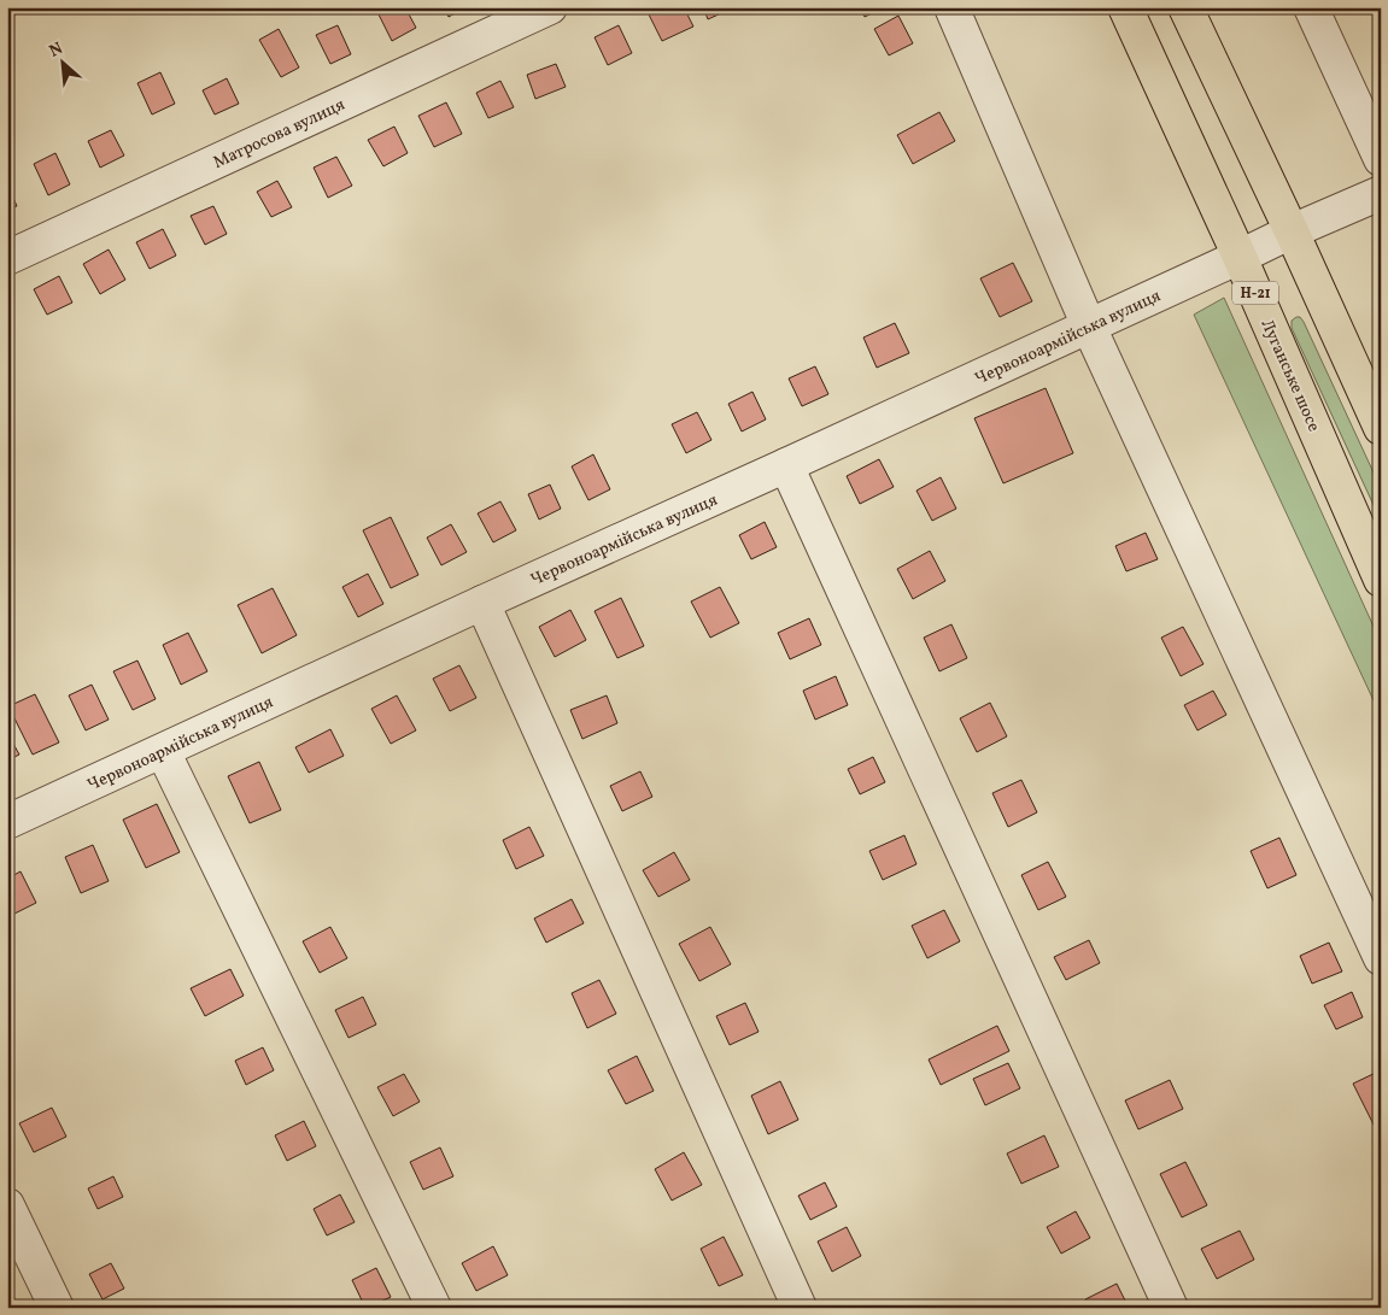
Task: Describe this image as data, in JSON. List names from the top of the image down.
{
  "streets": {
    "main road": ["Н-21", "Луганське шосе"],
    "street": ["Матросова вулиця", "Червоноармійська вулиця"]
  },
  "crossings": [
    ["Червоноармійська вулиця", "Луганське шосе"]
  ],
  "north": "top left"
}
